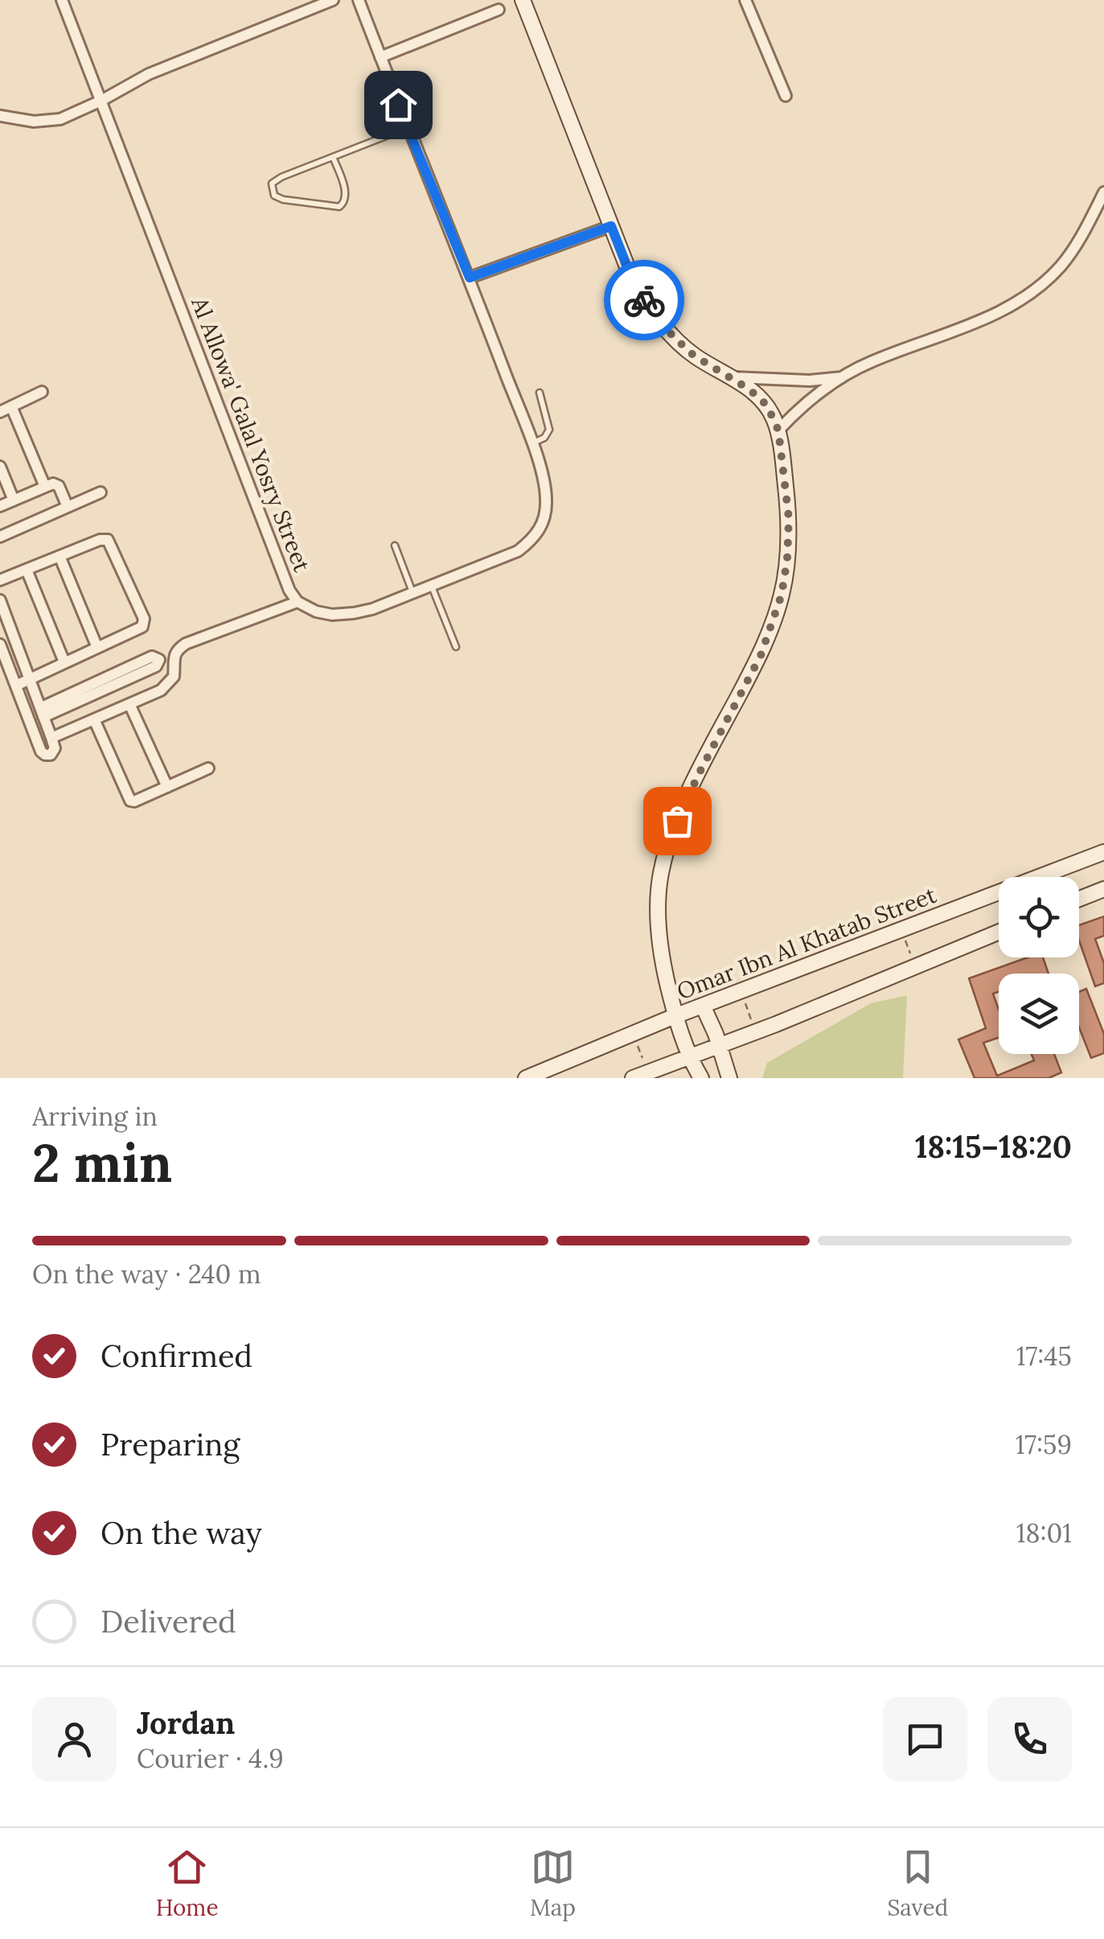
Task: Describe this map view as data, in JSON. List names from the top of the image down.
{
  "streets": {
    "street": ["Al Allowa' Galal Yosry Street", "Omar Ibn Al Khatab Street"]
  },
  "page": {
    "heading": ["2 min", "Arriving in", "18:15–18:20"],
    "panel": ["Jordan", "Courier · 4.9"],
    "bar": "On the way · 240 m",
    "list": [
      ["Confirmed", "17:45"],
      ["Preparing", "17:59"],
      ["On the way", "18:01"],
      "Delivered"
    ],
    "tabs": ["Home", "Map", "Saved"]
  }
}
